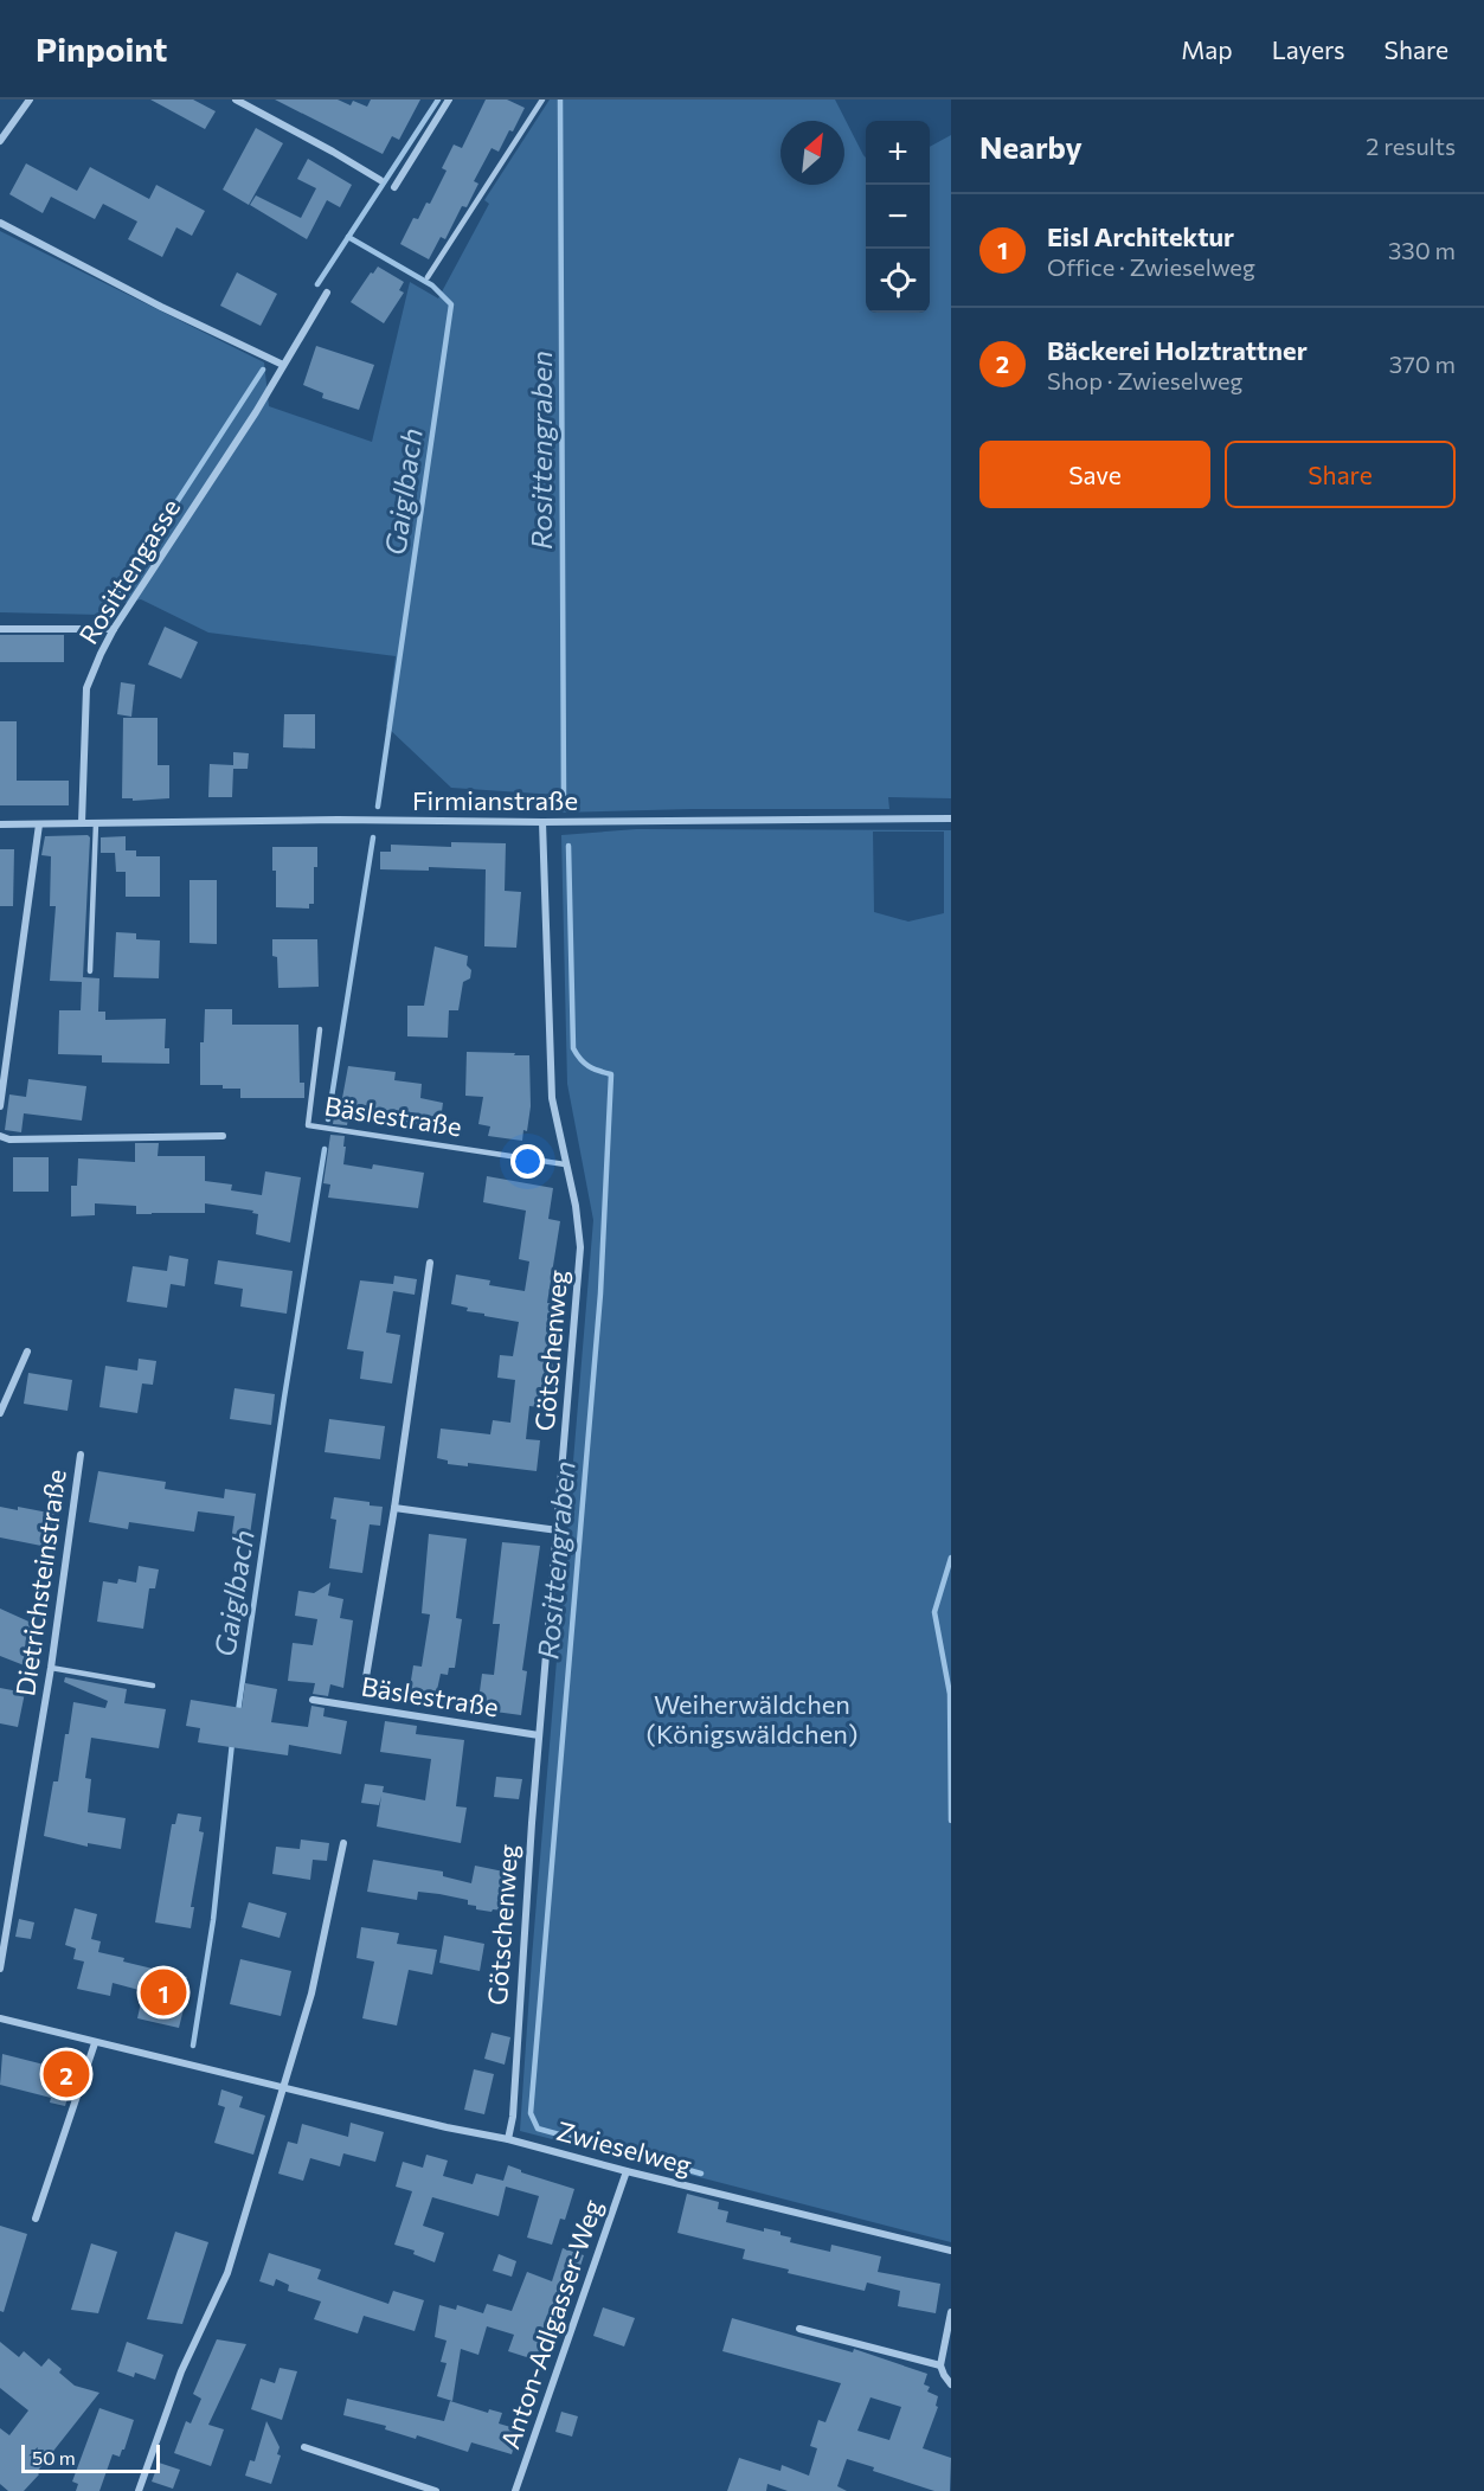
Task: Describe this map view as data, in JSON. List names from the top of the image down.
{
  "streets": {
    "street": [
      "Rosittengasse",
      "Firmianstraße",
      "Bäslestraße",
      "Götschenweg",
      "Dietrichsteinstraße",
      "Zwieselweg",
      "Anton-Adlgasser-Weg"
    ]
  },
  "crossings": [
    ["Rosittengasse", "Firmianstraße"],
    ["Firmianstraße", "Götschenweg"],
    ["Bäslestraße", "Götschenweg"],
    ["Götschenweg", "Zwieselweg"],
    ["Zwieselweg", "Anton-Adlgasser-Weg"]
  ],
  "water": ["Rosittengraben", "Gaiglbach"],
  "parks": ["Weiherwäldchen (Königswäldchen)"],
  "scale_bar": "50 m",
  "north": "top right",
  "page": {
    "header": "Pinpoint",
    "nav": ["Map", "Layers", "Share"],
    "heading": ["Nearby", "2 results"],
    "map_buttons": ["+", "−"],
    "list": [
      {
        "mark": "1",
        "name": "Eisl Architektur",
        "note": "Office · Zwieselweg",
        "value": "330 m"
      },
      {
        "mark": "2",
        "name": "Bäckerei Holztrattner",
        "note": "Shop · Zwieselweg",
        "value": "370 m"
      }
    ],
    "buttons": ["Save", "Share"],
    "pins": ["1", "2"],
    "scale": "50 m"
  }
}
